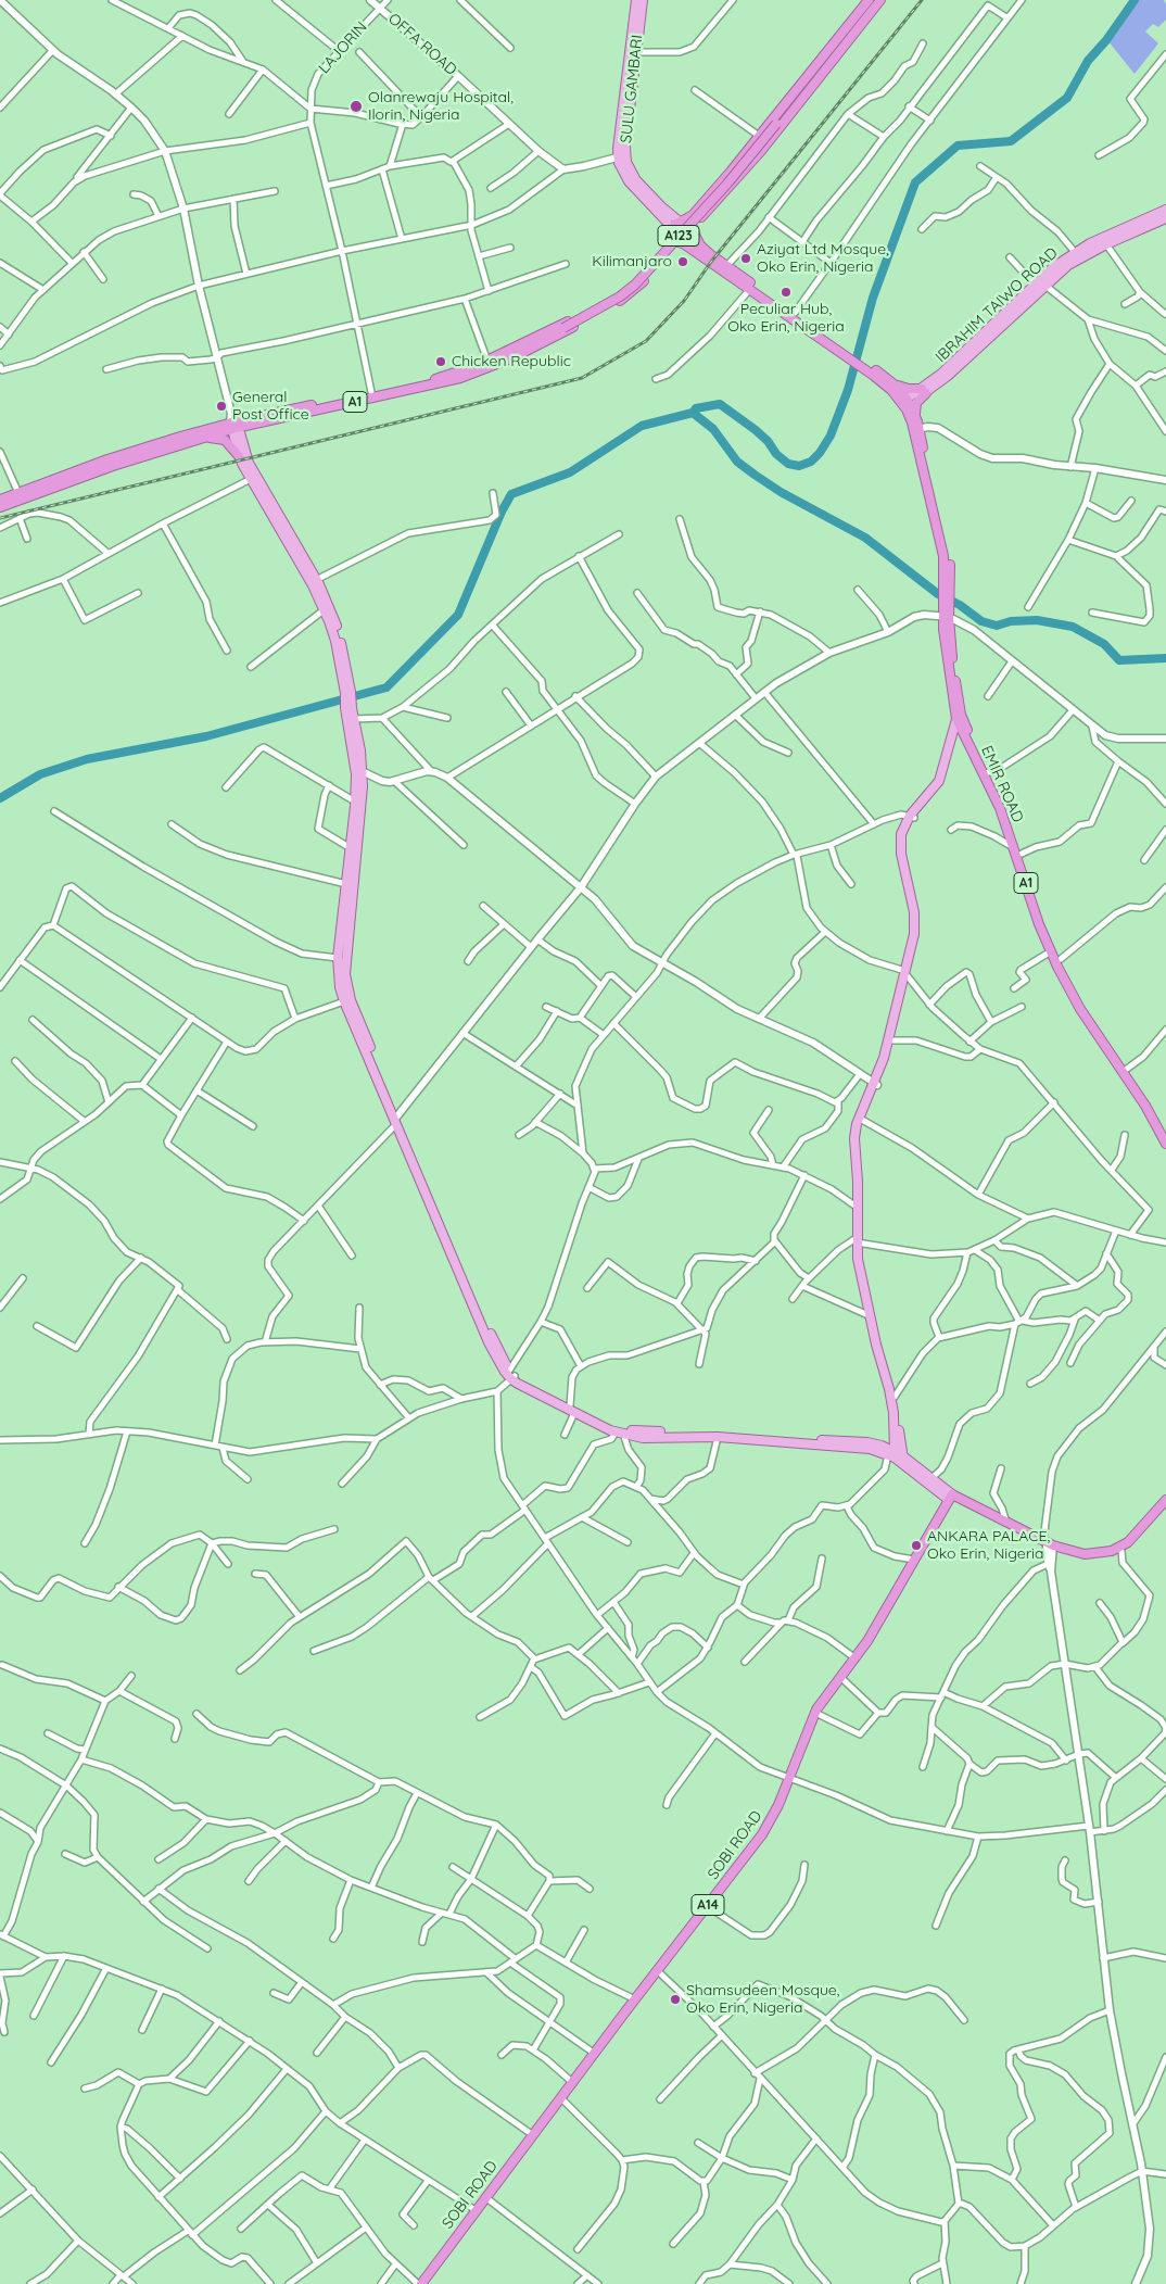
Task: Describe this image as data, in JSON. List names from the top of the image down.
{
  "streets": {
    "highway": [
      "A123",
      "A1",
      "EMIR ROAD",
      "SOBI ROAD",
      "A14"
    ],
    "main road": ["SULU GAMBARI", "IBRAHIM TAIWO ROAD"],
    "street": ["OFFA ROAD", "LAJORIN"]
  },
  "crossings": [
    ["OFFA ROAD", "LAJORIN"],
    ["LAJORIN", "A1"],
    ["SULU GAMBARI", "A123"],
    ["SULU GAMBARI", "A1"],
    ["A123", "A1"],
    ["IBRAHIM TAIWO ROAD", "A1"],
    ["IBRAHIM TAIWO ROAD", "EMIR ROAD"],
    ["A1", "EMIR ROAD"]
  ],
  "places": [
    "Olanrewaju Hospital, Ilorin, Nigeria",
    "Aziyat Ltd Mosque, Oko Erin, Nigeria",
    "Kilimanjaro",
    "Peculiar Hub, Oko Erin, Nigeria",
    "Chicken Republic",
    "General Post Office",
    "ANKARA PALACE, Oko Erin, Nigeria",
    "Shamsudeen Mosque, Oko Erin, Nigeria"
  ]
}
